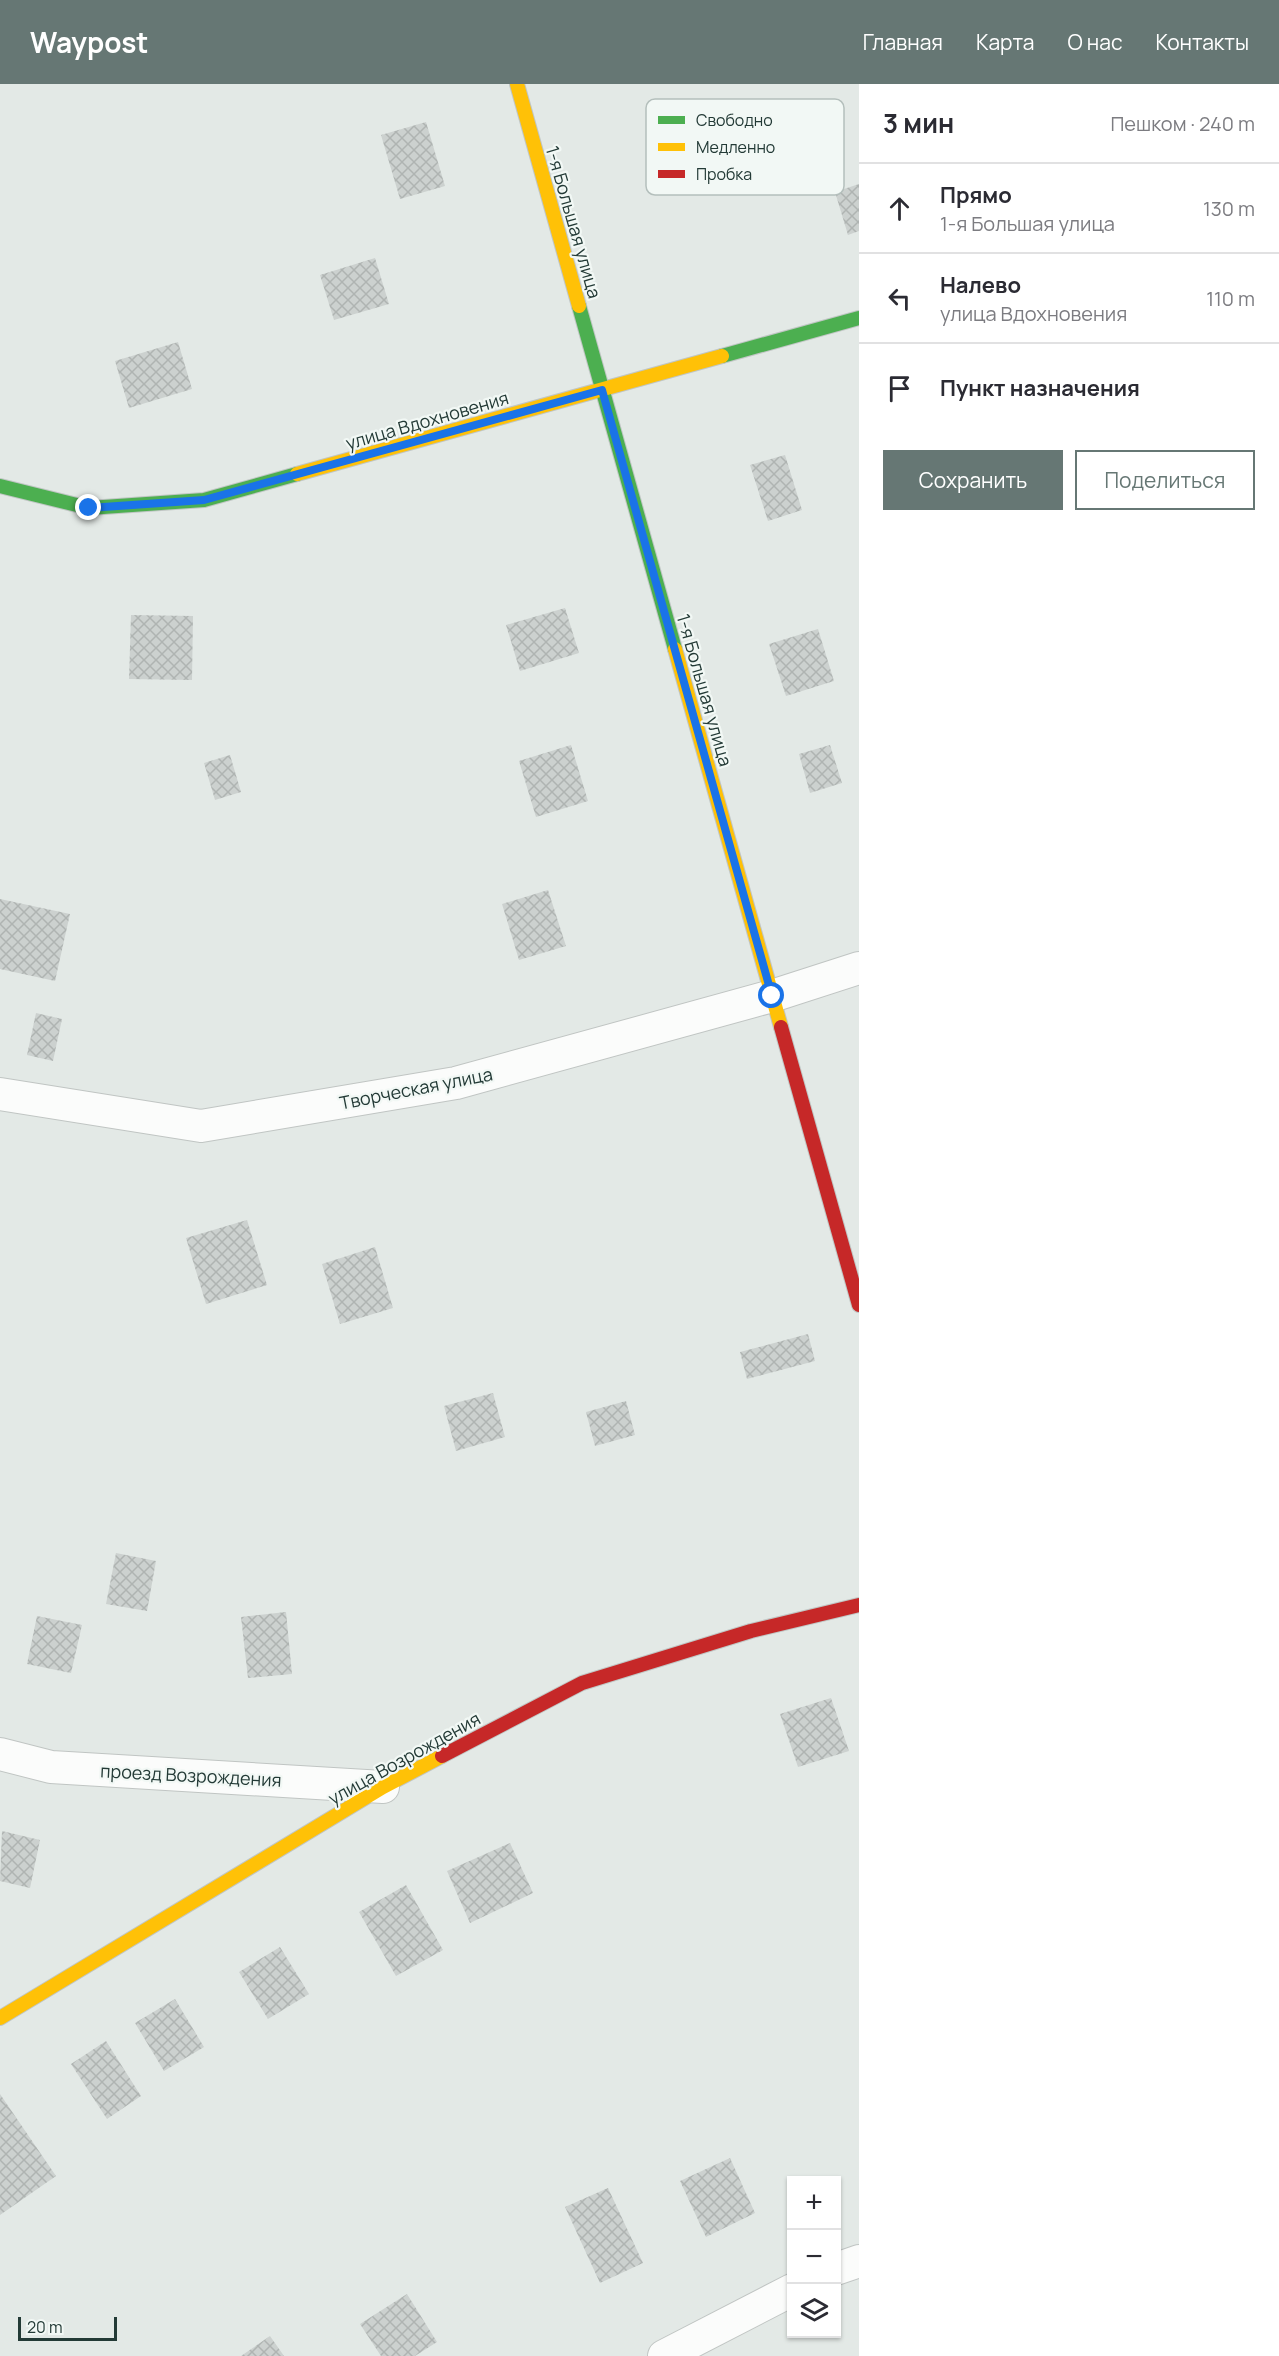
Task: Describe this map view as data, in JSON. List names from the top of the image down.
{
  "streets": {
    "street": [
      "1-я Большая улица",
      "улица Вдохновения",
      "Творческая улица",
      "улица Возрождения",
      "проезд Возрождения"
    ]
  },
  "crossings": [
    ["1-я Большая улица", "улица Вдохновения"],
    ["1-я Большая улица", "Творческая улица"],
    ["улица Возрождения", "проезд Возрождения"]
  ],
  "legend": ["Свободно", "Медленно", "Пробка"],
  "scale_bar": "20 m",
  "page": {
    "header": "Waypost",
    "nav": [
      "Главная",
      "Карта",
      "О нас",
      "Контакты"
    ],
    "heading": ["3 мин", "Пешком · 240 m"],
    "list": [
      ["Прямо", "1-я Большая улица", "130 m"],
      ["Налево", "улица Вдохновения", "110 m"],
      "Пункт назначения"
    ],
    "buttons": ["Сохранить", "Поделиться"],
    "map_buttons": ["+", "−"],
    "scale": "20 m"
  }
}
